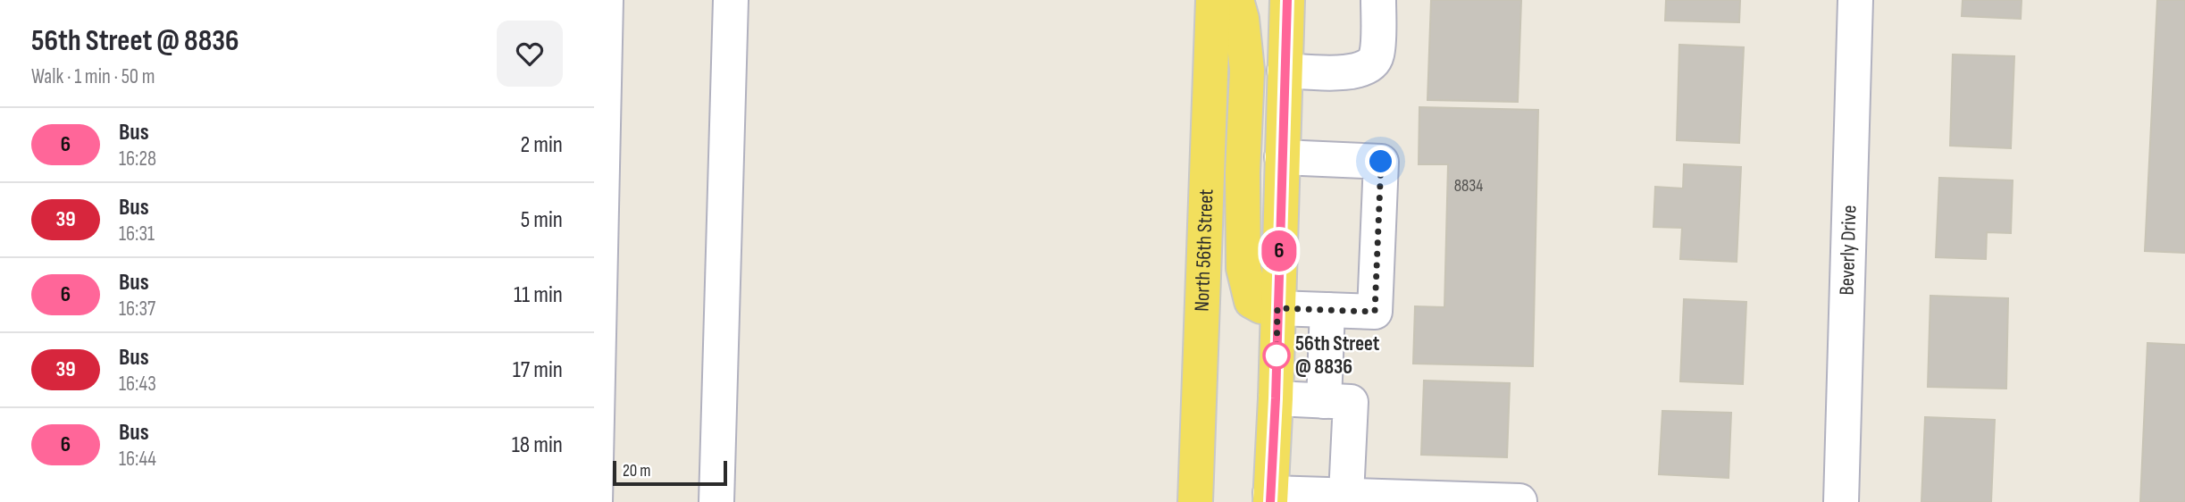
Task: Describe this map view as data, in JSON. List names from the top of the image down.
{
  "streets": {
    "main road": ["North 56th Street"],
    "street": ["Beverly Drive"]
  },
  "places": ["56th Street @ 8836"],
  "lines": ["bus line 6"],
  "house_numbers": ["8834"],
  "scale_bar": "20 m",
  "page": {
    "heading": ["56th Street @ 8836", "Walk · 1 min · 50 m"],
    "on_map": "6",
    "list": [
      {
        "mark": "6",
        "name": "Bus",
        "note": "16:28",
        "value": "2 min"
      },
      {
        "mark": "39",
        "name": "Bus",
        "note": "16:31",
        "value": "5 min"
      },
      {
        "mark": "6",
        "name": "Bus",
        "note": "16:37",
        "value": "11 min"
      },
      {
        "mark": "39",
        "name": "Bus",
        "note": "16:43",
        "value": "17 min"
      },
      {
        "mark": "6",
        "name": "Bus",
        "note": "16:44",
        "value": "18 min"
      }
    ],
    "scale": "20 m"
  }
}
